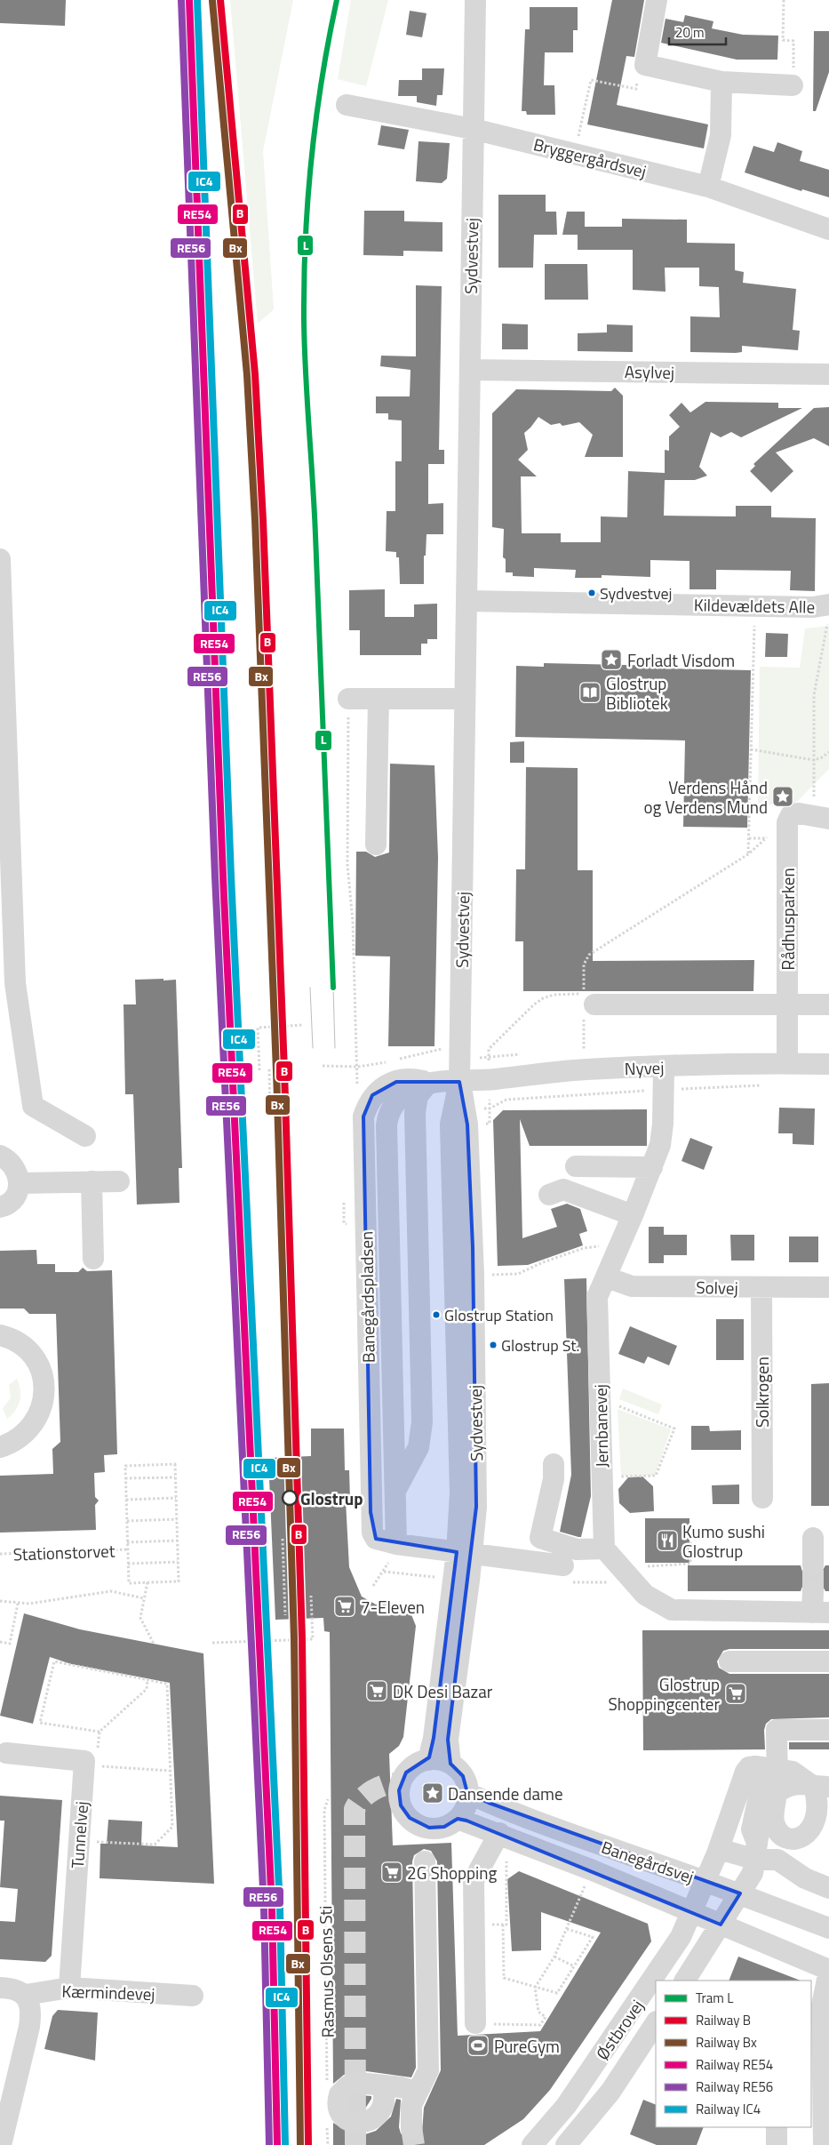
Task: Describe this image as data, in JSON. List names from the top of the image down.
{
  "streets": {
    "street": [
      "Bryggergårdsvej",
      "Sydvestvej",
      "Asylvej",
      "Kildevældets Alle",
      "Rådhusparken",
      "Nyvej",
      "Solvej",
      "Banegårdspladsen",
      "Solkrogen",
      "Jernbanevej",
      "Tunnelvej",
      "Banegårdsvej",
      "Kærmindevej",
      "Østbrovej"
    ],
    "path": ["Stationstorvet", "Rasmus Olsens Sti"]
  },
  "crossings": [
    ["Bryggergårdsvej", "Sydvestvej"],
    ["Sydvestvej", "Asylvej"],
    ["Sydvestvej", "Kildevældets Alle"],
    ["Sydvestvej", "Nyvej"],
    ["Sydvestvej", "Banegårdspladsen"],
    ["Sydvestvej", "Banegårdsvej"],
    ["Rådhusparken", "Nyvej"],
    ["Nyvej", "Banegårdspladsen"],
    ["Nyvej", "Jernbanevej"],
    ["Solvej", "Solkrogen"],
    ["Solvej", "Jernbanevej"],
    ["Tunnelvej", "Kærmindevej"],
    ["Banegårdsvej", "Østbrovej"]
  ],
  "places": {
    "other": [
      "Sydvestvej",
      "Glostrup Station",
      "Glostrup St.",
      "Glostrup"
    ],
    "place": ["Forladt Visdom", "Verdens Hånd og Verdens Mund", "Dansende dame"],
    "library": ["Glostrup Bibliotek"],
    "restaurant": ["Kumo sushi Glostrup"],
    "supermarket": [
      "7-Eleven",
      "DK Desi Bazar",
      "Glostrup Shoppingcenter",
      "2G Shopping"
    ],
    "sports": ["PureGym"]
  },
  "lines": [
    "tram line L",
    "rail line B",
    "rail line RE54",
    "rail line RE56",
    "rail line IC4",
    "rail line Bx"
  ],
  "legend": [
    "Tram L",
    "Railway B",
    "Railway Bx",
    "Railway RE54",
    "Railway RE56",
    "Railway IC4"
  ],
  "scale_bar": "20 m"
}
